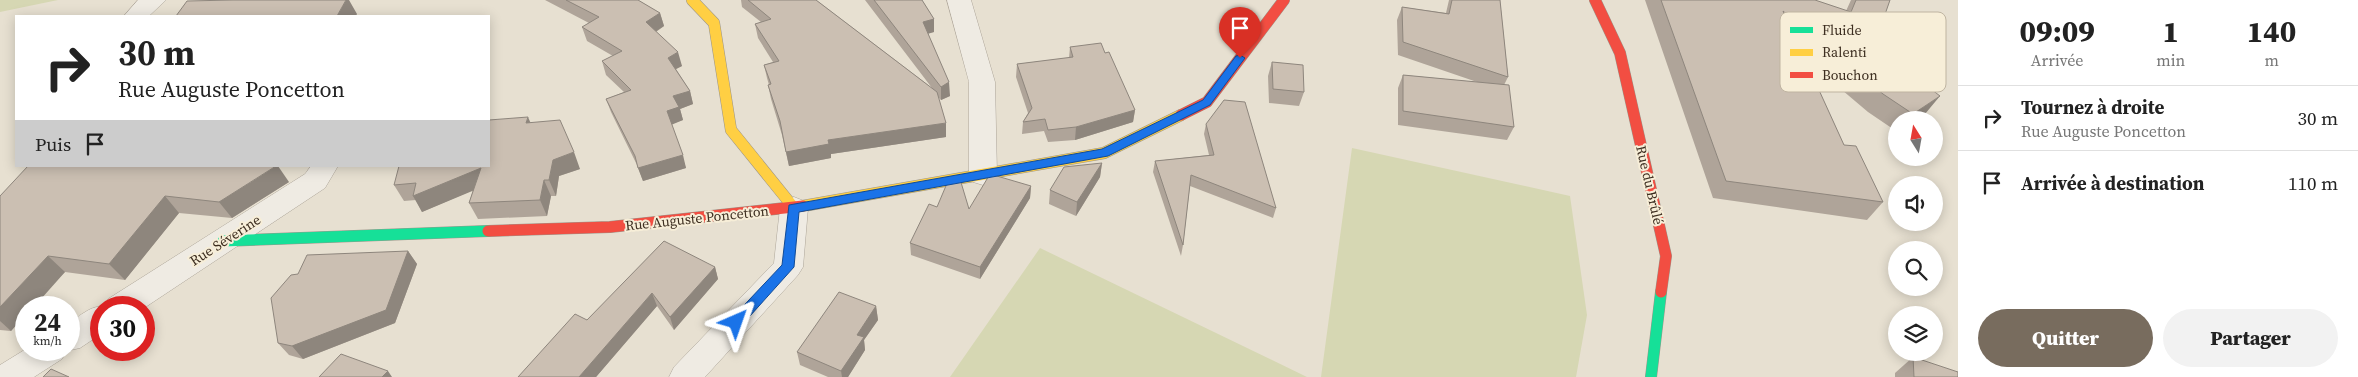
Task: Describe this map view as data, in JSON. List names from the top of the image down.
{
  "streets": {
    "street": ["Rue du Brûlé", "Rue Auguste Poncetton", "Rue Séverine"]
  },
  "crossings": [
    ["Rue Auguste Poncetton", "Rue Séverine"]
  ],
  "legend": ["Fluide", "Ralenti", "Bouchon"],
  "north": "top",
  "page": {
    "eta": [
      "09:09",
      "Arrivée",
      "1",
      "min",
      "140",
      "m"
    ],
    "turn": ["30 m", "Rue Auguste Poncetton"],
    "list": [
      {
        "name": "Tournez à droite",
        "note": "Rue Auguste Poncetton",
        "value": "30 m"
      },
      {
        "name": "Arrivée à destination",
        "value": "110 m"
      }
    ],
    "then": "Puis",
    "speed": "24 km/h",
    "limit": "30",
    "buttons": ["Quitter", "Partager"]
  }
}
